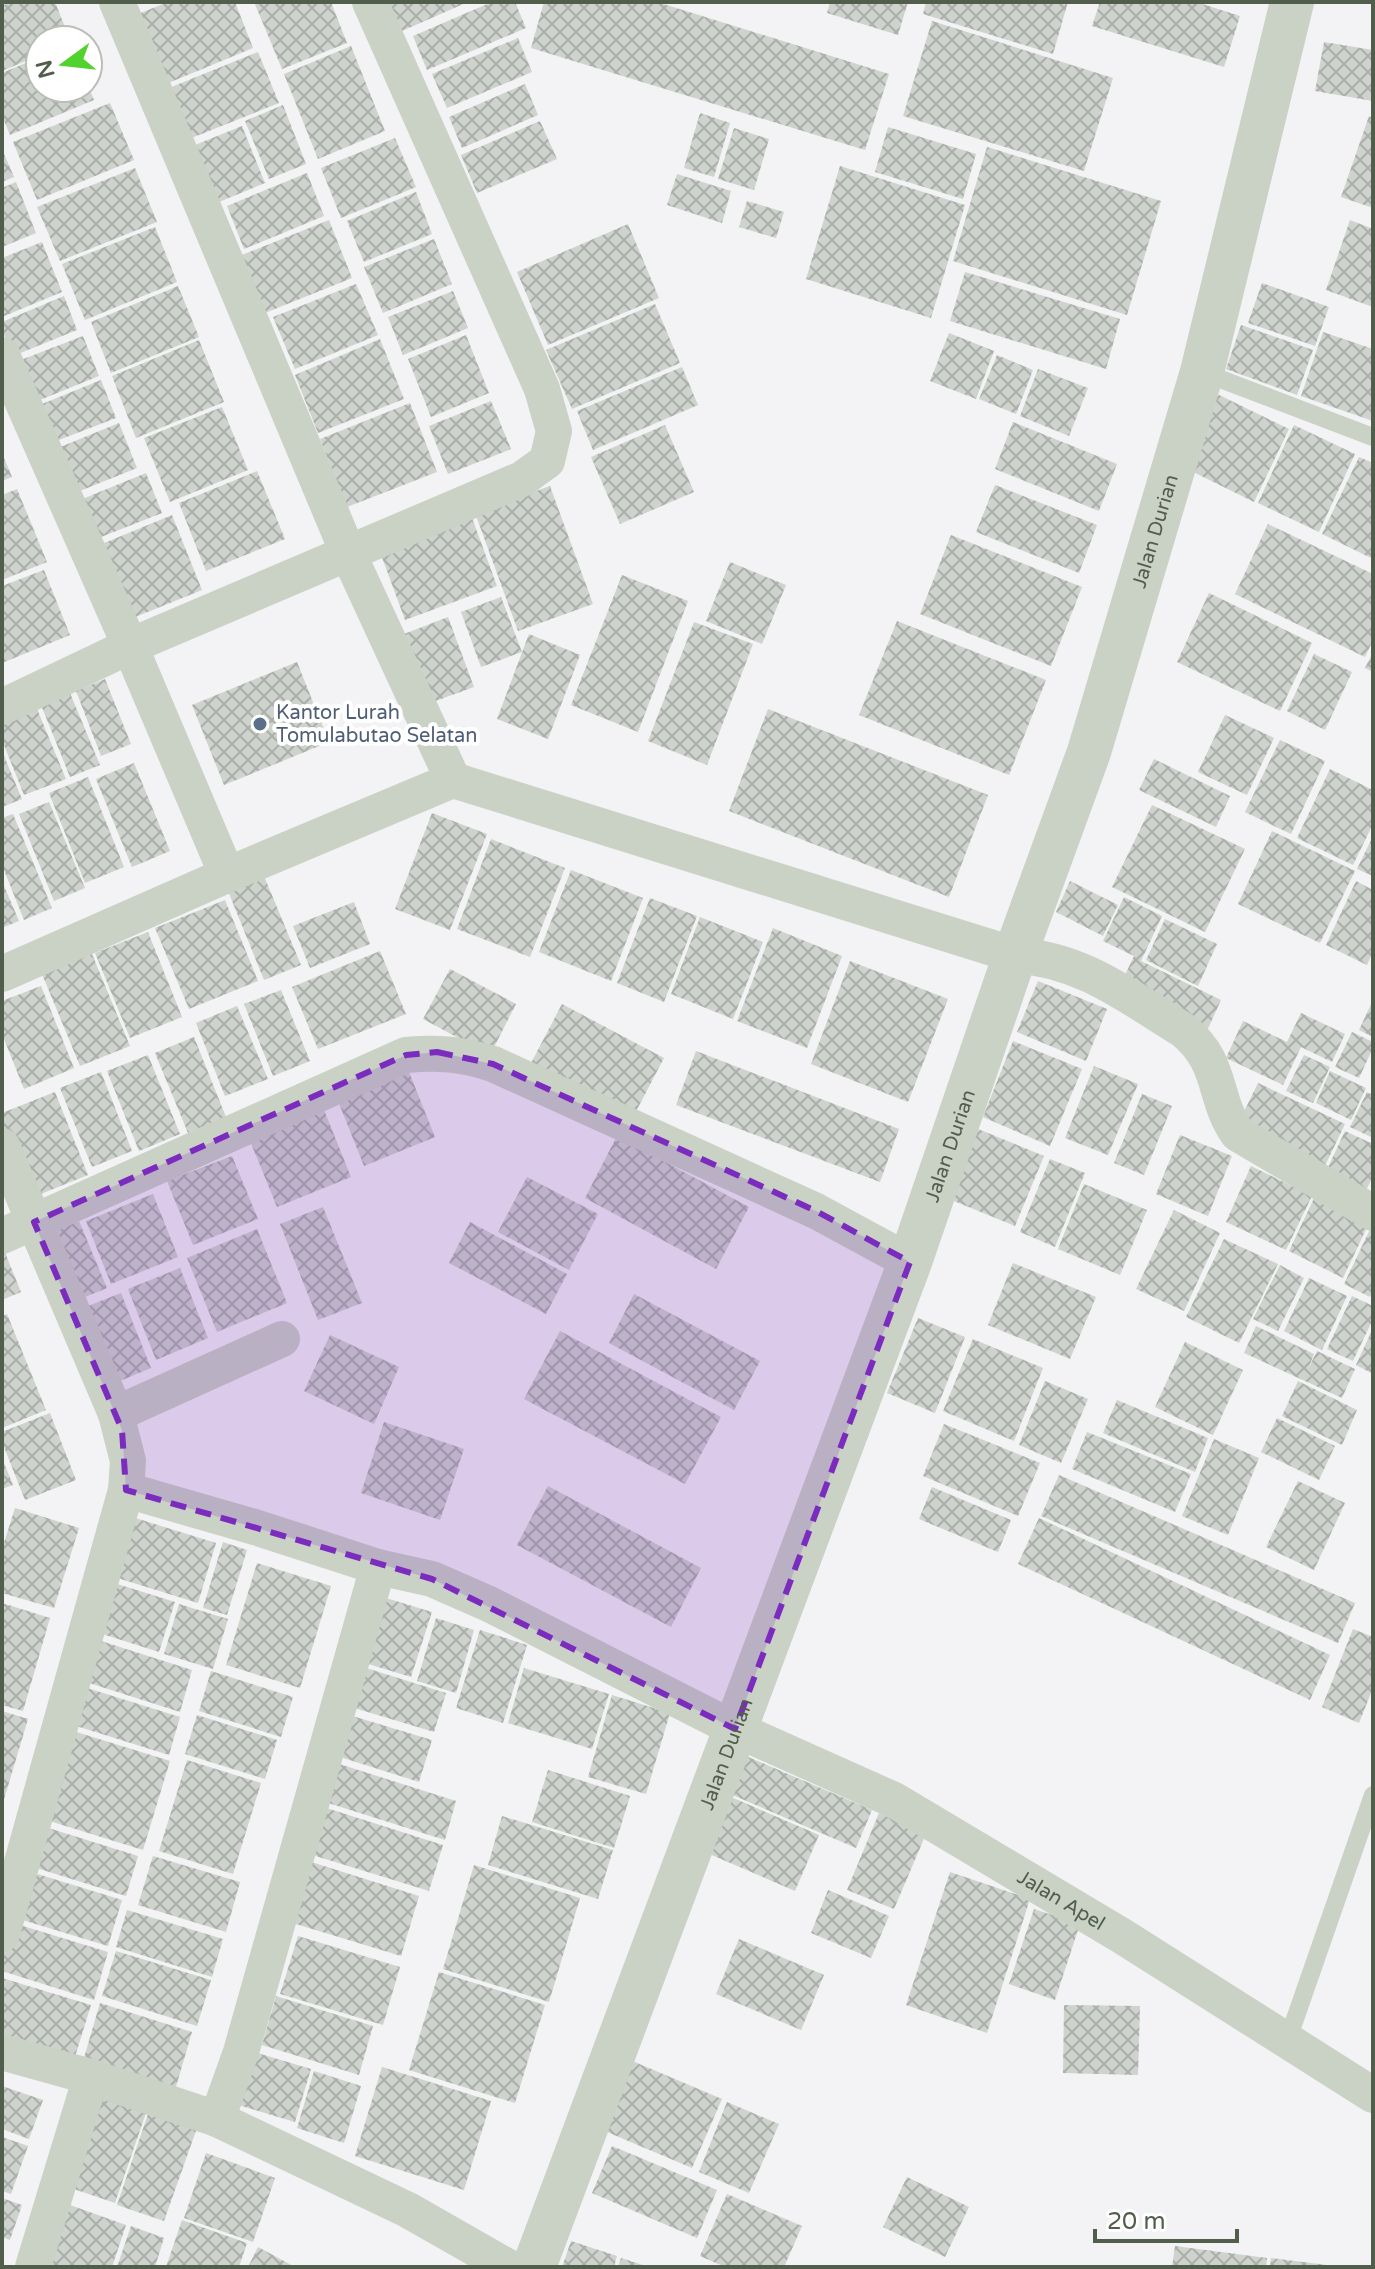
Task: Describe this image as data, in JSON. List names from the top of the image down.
{
  "streets": {
    "street": ["Jalan Durian", "Jalan Apel"]
  },
  "crossings": [
    ["Jalan Durian", "Jalan Apel"]
  ],
  "places": ["Kantor Lurah Tomulabutao Selatan"],
  "scale_bar": "20 m",
  "north": "left"
}
